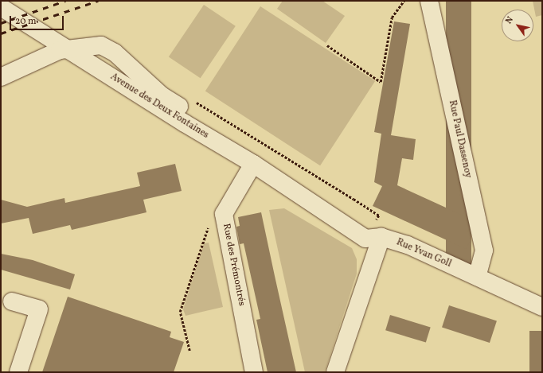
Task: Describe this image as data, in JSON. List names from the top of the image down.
{
  "streets": {
    "street": [
      "Avenue des Deux Fontaines",
      "Rue Paul Dassenoy",
      "Rue Yvan Goll",
      "Rue des Prémontrés"
    ]
  },
  "crossings": [
    ["Avenue des Deux Fontaines", "Rue Yvan Goll"],
    ["Avenue des Deux Fontaines", "Rue des Prémontrés"],
    ["Rue Paul Dassenoy", "Rue Yvan Goll"]
  ],
  "scale_bar": "20 m",
  "north": "top left"
}
